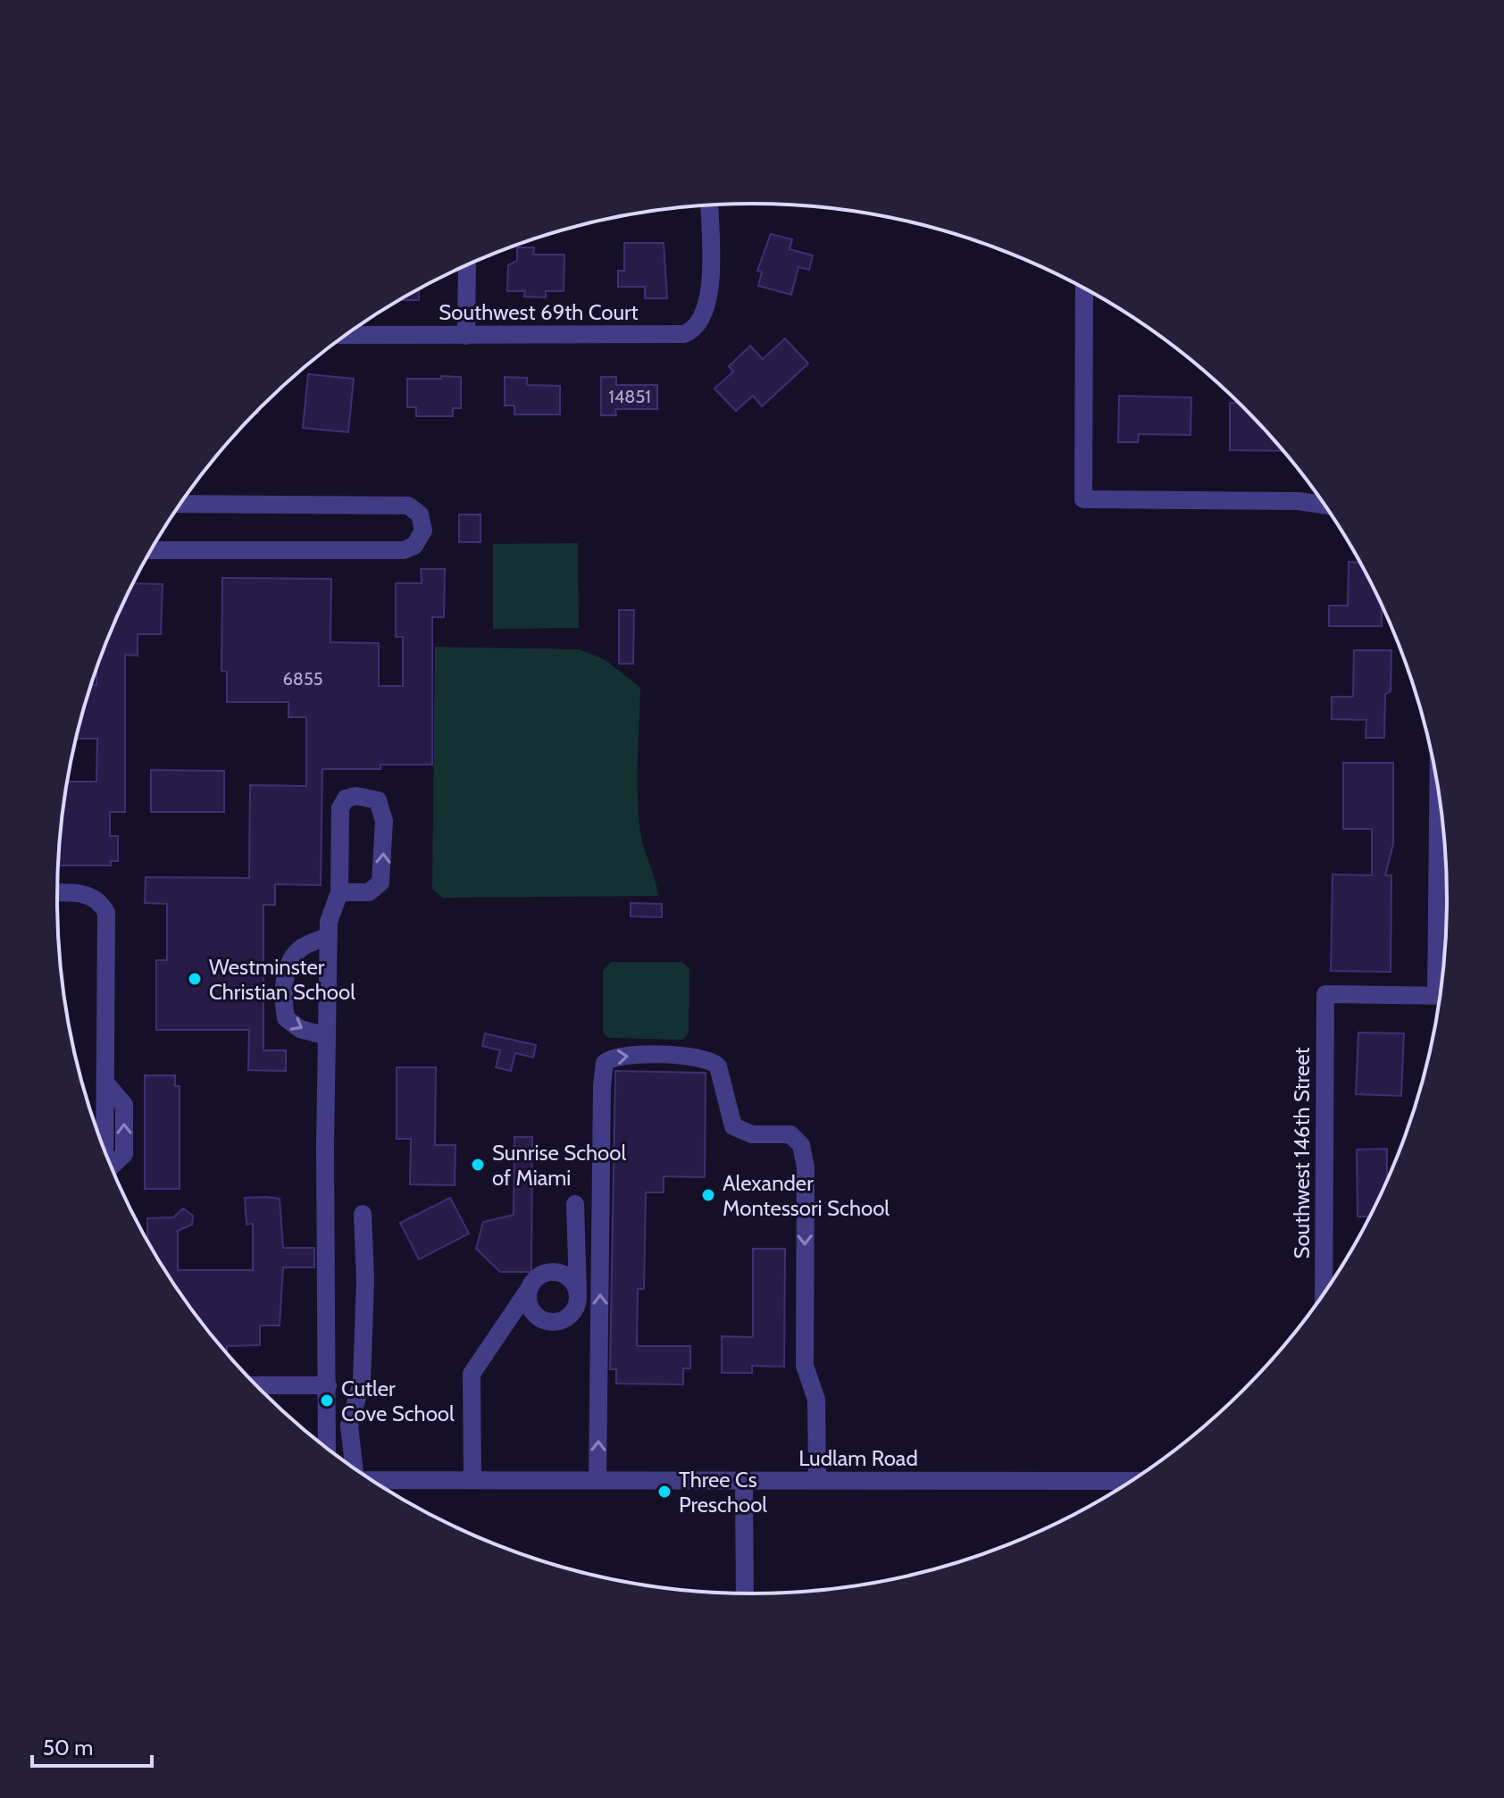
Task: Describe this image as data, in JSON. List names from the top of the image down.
{
  "streets": {
    "street": ["Southwest 69th Court", "Southwest 146th Street", "Ludlam Road"]
  },
  "places": [
    "Westminster Christian School",
    "Sunrise School of Miami",
    "Alexander Montessori School",
    "Cutler Cove School",
    "Three Cs Preschool"
  ],
  "house_numbers": ["14851", "6855"],
  "scale_bar": "50 m"
}
